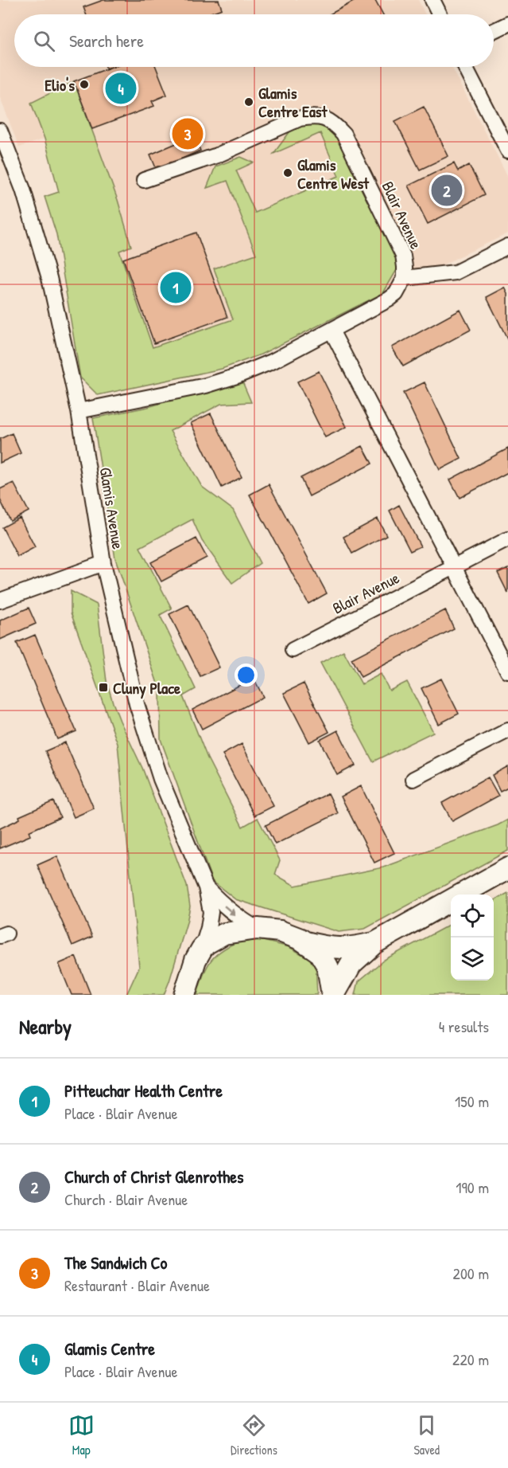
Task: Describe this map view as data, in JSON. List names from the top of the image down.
{
  "streets": {
    "street": ["Blair Avenue", "Glamis Avenue"]
  },
  "places": {
    "other": ["Elio's", "Glamis Centre East", "Glamis Centre West"],
    "transit": ["Cluny Place"]
  },
  "page": {
    "search": "Search here",
    "pins": [
      "4",
      "3",
      "2",
      "1"
    ],
    "heading": ["Nearby", "4 results"],
    "list": [
      {
        "mark": "1",
        "name": "Pitteuchar Health Centre",
        "note": "Place · Blair Avenue",
        "value": "150 m"
      },
      {
        "mark": "2",
        "name": "Church of Christ Glenrothes",
        "note": "Church · Blair Avenue",
        "value": "190 m"
      },
      {
        "mark": "3",
        "name": "The Sandwich Co",
        "note": "Restaurant · Blair Avenue",
        "value": "200 m"
      },
      {
        "mark": "4",
        "name": "Glamis Centre",
        "note": "Place · Blair Avenue",
        "value": "220 m"
      }
    ],
    "nav": ["Map", "Directions", "Saved"]
  }
}
